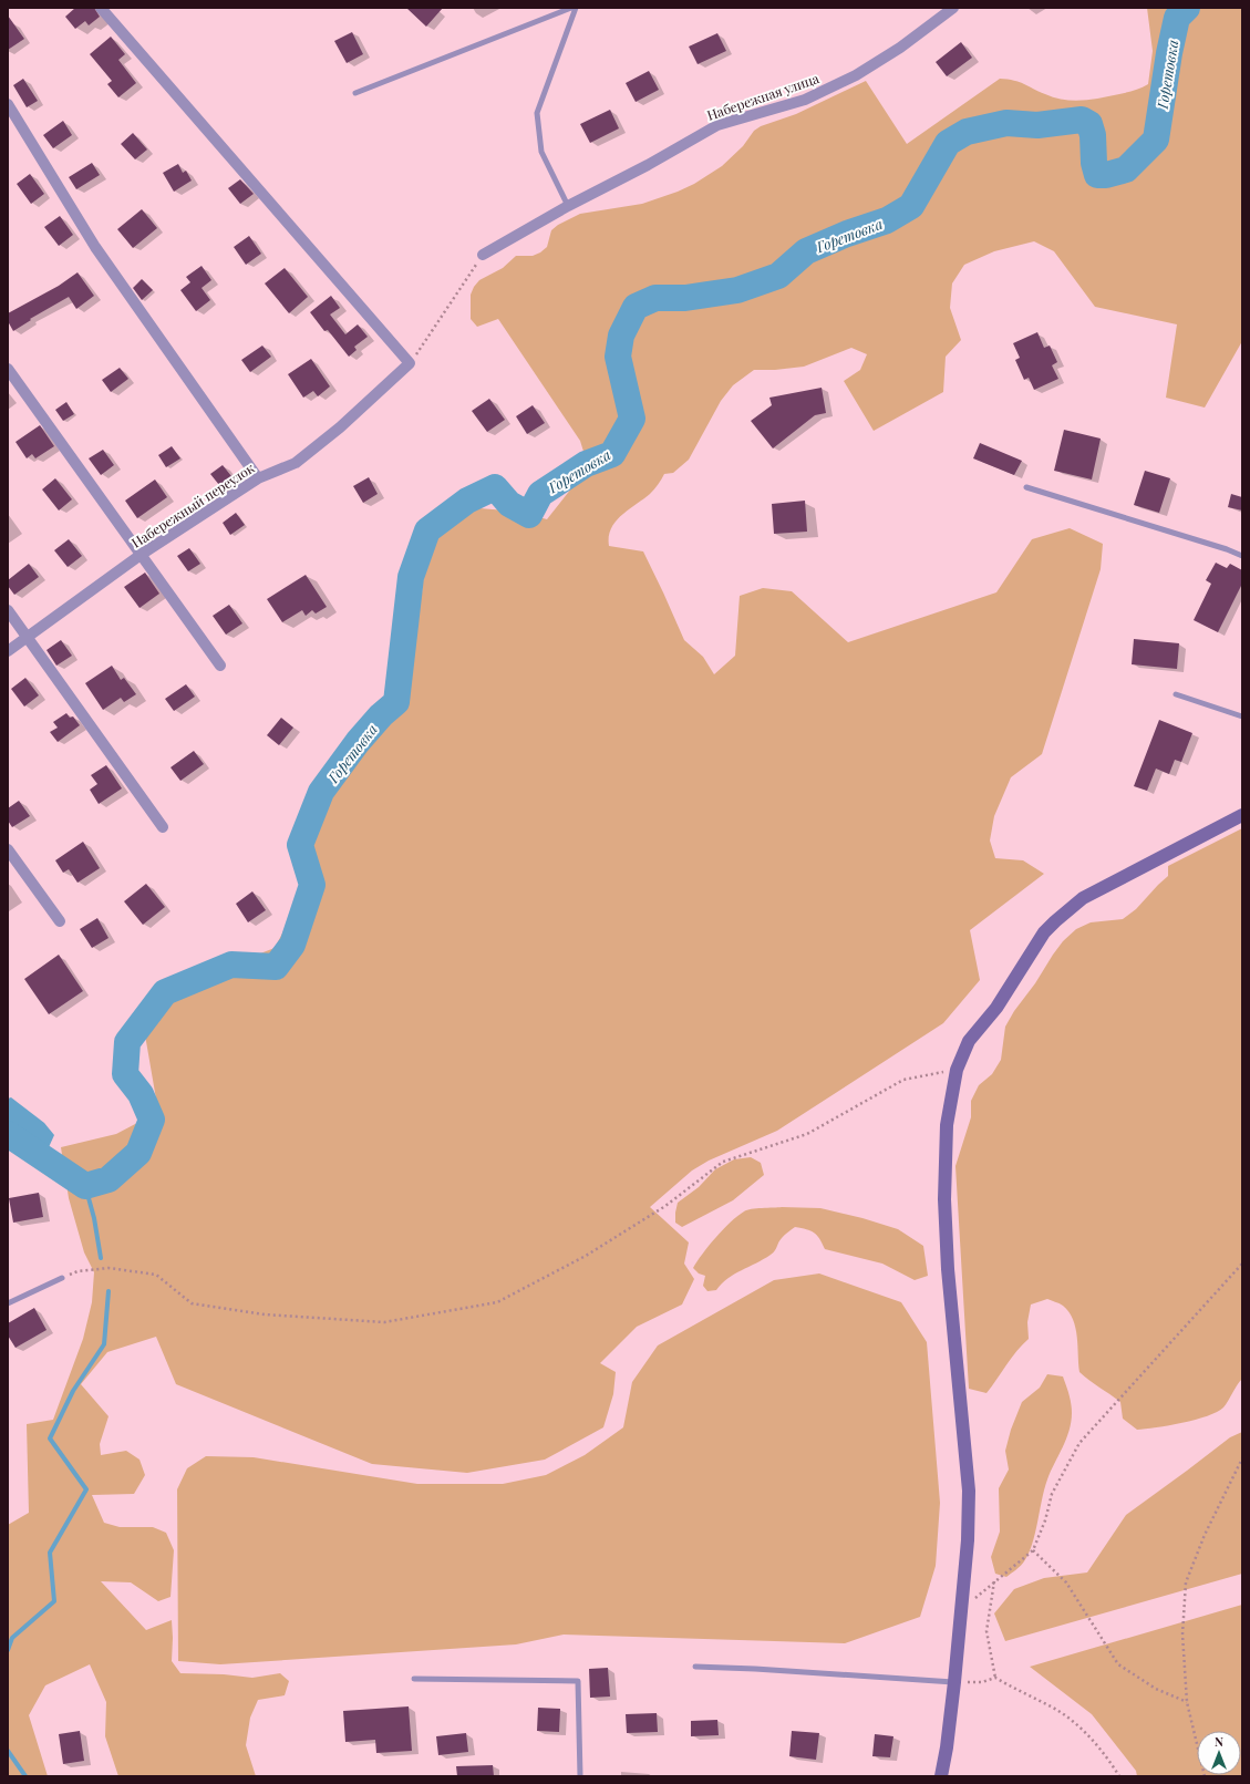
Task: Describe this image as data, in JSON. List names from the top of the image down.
{
  "streets": {
    "street": ["Набережная улица", "Набережный переулок"]
  },
  "water": ["Горетовка"],
  "north": "top"
}
